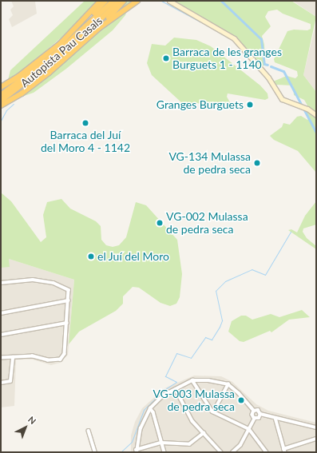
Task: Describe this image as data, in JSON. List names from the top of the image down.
{
  "streets": {
    "highway": ["Autopista Pau Casals"]
  },
  "places": [
    "Barraca de les granges Burguets 1 - 1140",
    "Granges Burguets",
    "Barraca del Juí del Moro 4 - 1142",
    "VG-134 Mulassa de pedra seca",
    "VG-002 Mulassa de pedra seca",
    "el Juí del Moro",
    "VG-003 Mulassa de pedra seca"
  ],
  "north": "top right"
}
